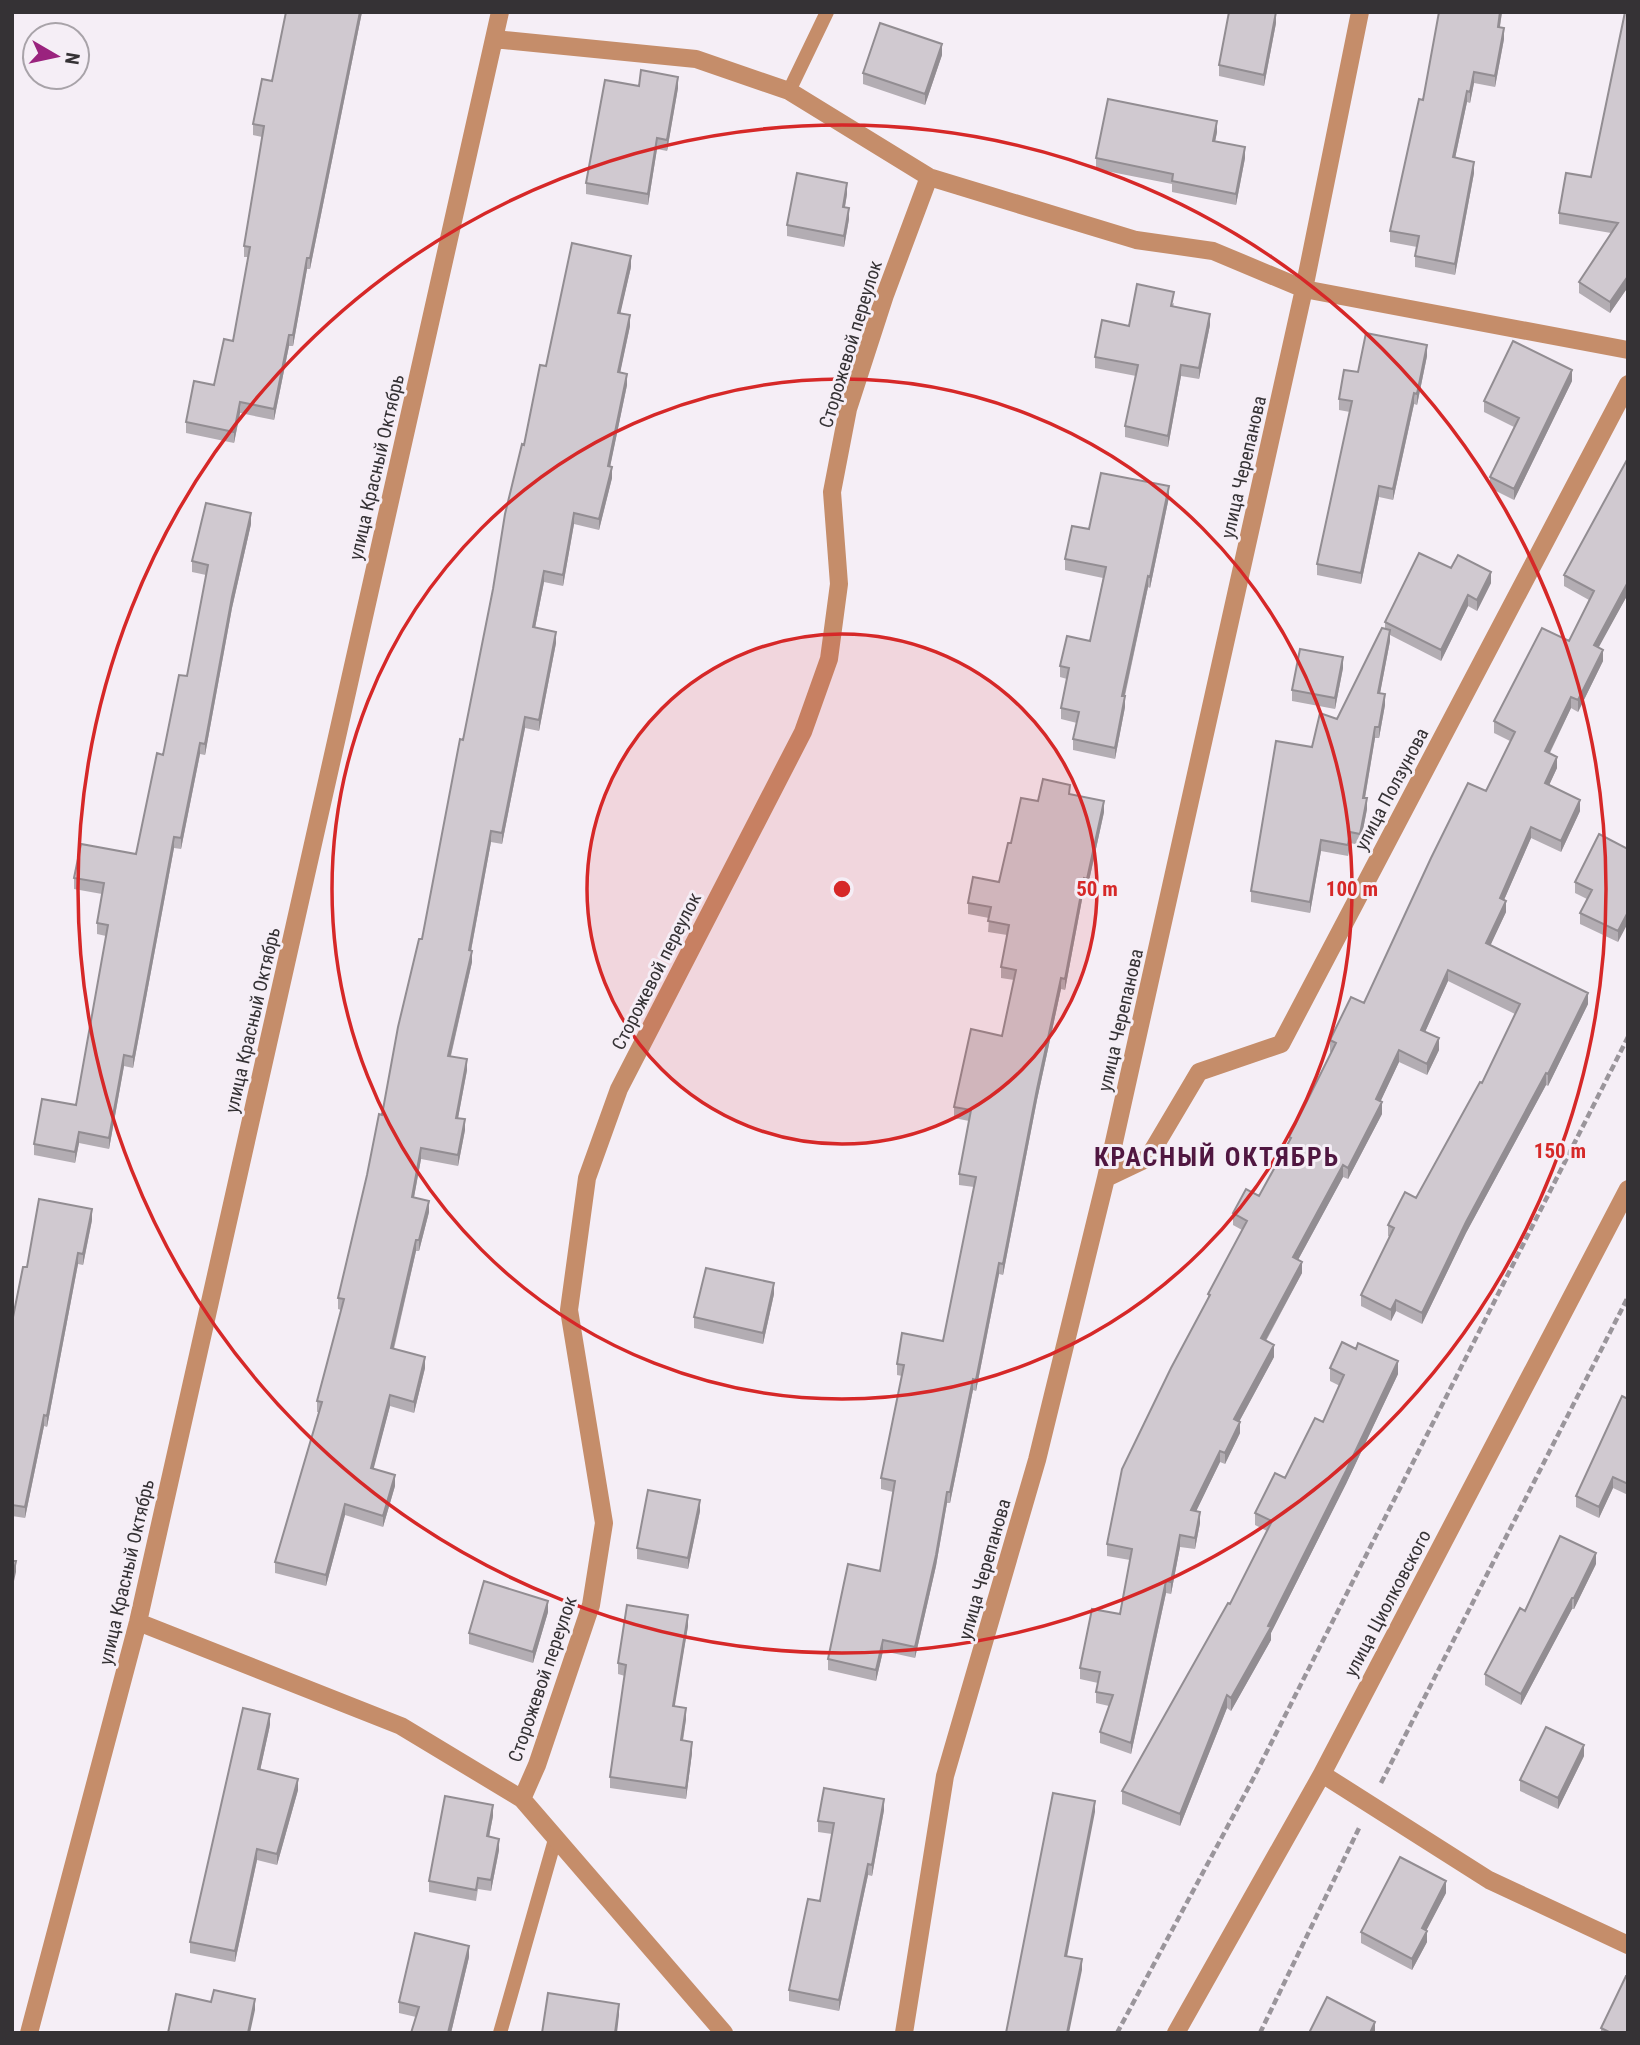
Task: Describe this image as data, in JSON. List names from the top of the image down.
{
  "streets": {
    "street": [
      "Сторожевой переулок",
      "улица Красный Октябрь",
      "улица Черепанова",
      "улица Ползунова",
      "улица Циолковского"
    ]
  },
  "crossings": [
    ["улица Черепанова", "улица Ползунова"]
  ],
  "districts": ["КРАСНЫЙ ОКТЯБРЬ"],
  "north": "right",
  "rings": ["50 m", "100 m", "150 m"]
}
